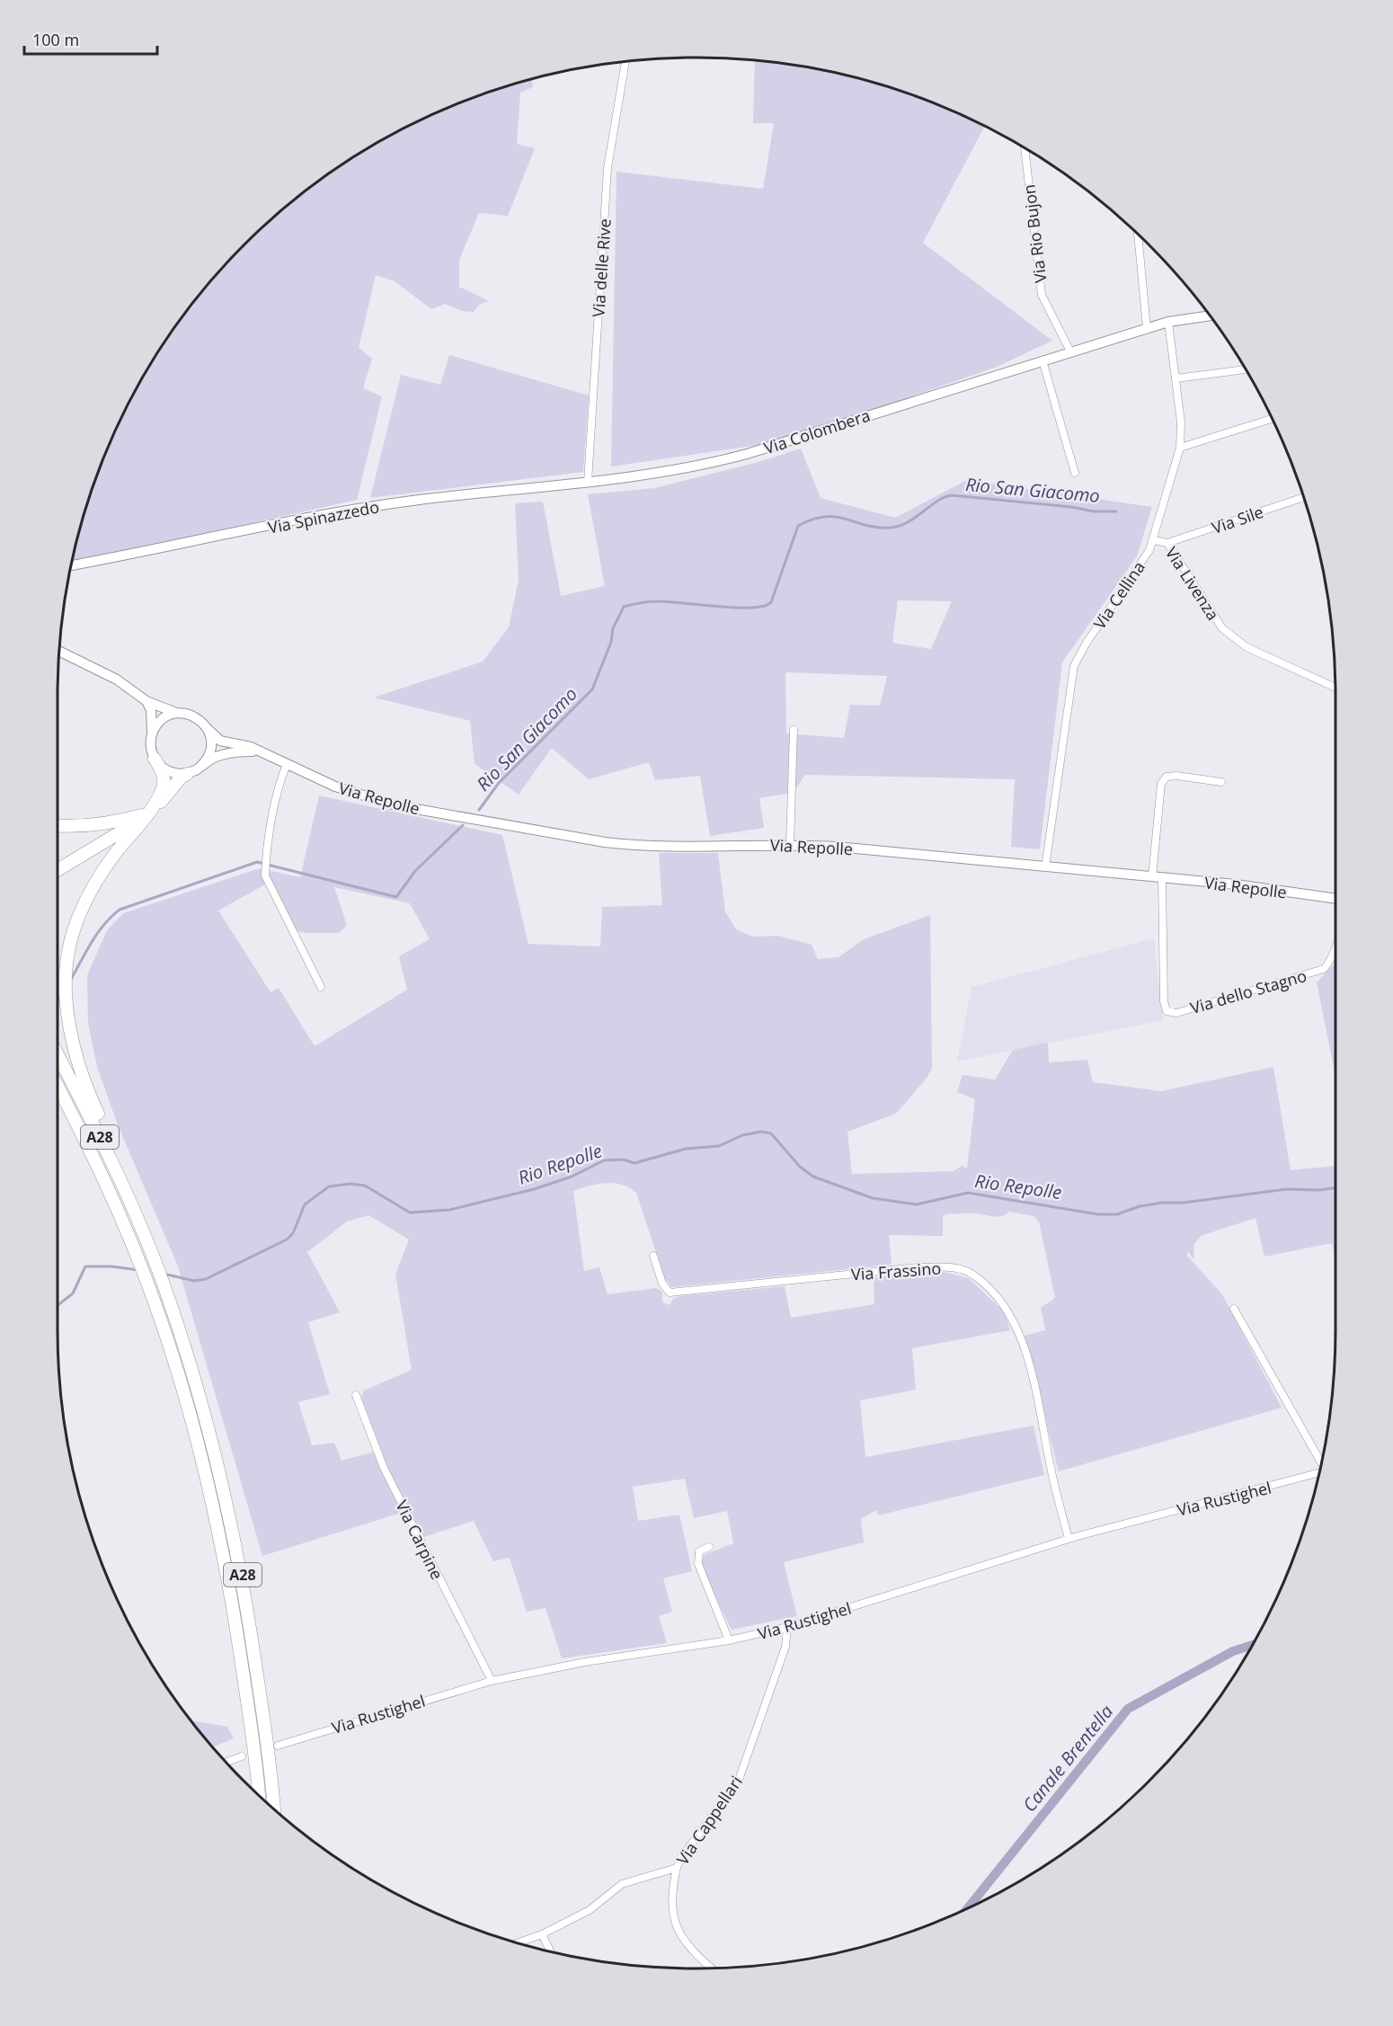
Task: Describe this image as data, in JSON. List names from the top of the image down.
{
  "streets": {
    "highway": ["A28"],
    "street": [
      "Via Rio Bujon",
      "Via delle Rive",
      "Via Colombera",
      "Via Spinazzedo",
      "Via Sile",
      "Via Livenza",
      "Via Cellina",
      "Via Repolle",
      "Via dello Stagno",
      "Via Frassino",
      "Via Rustighel",
      "Via Carpine",
      "Via Cappellari"
    ]
  },
  "crossings": [
    ["Via Rio Bujon", "Via Colombera"],
    ["Via delle Rive", "Via Colombera"],
    ["Via delle Rive", "Via Spinazzedo"],
    ["Via Colombera", "Via Spinazzedo"],
    ["Via Colombera", "Via Cellina"],
    ["Via Sile", "Via Livenza"],
    ["Via Livenza", "Via Cellina"],
    ["Via Cellina", "Via Repolle"],
    ["Via Repolle", "Via dello Stagno"],
    ["Via Frassino", "Via Rustighel"],
    ["Via Rustighel", "Via Carpine"],
    ["Via Rustighel", "Via Cappellari"]
  ],
  "water": ["Rio San Giacomo", "Rio Repolle", "Canale Brentella"],
  "scale_bar": "100 m"
}
